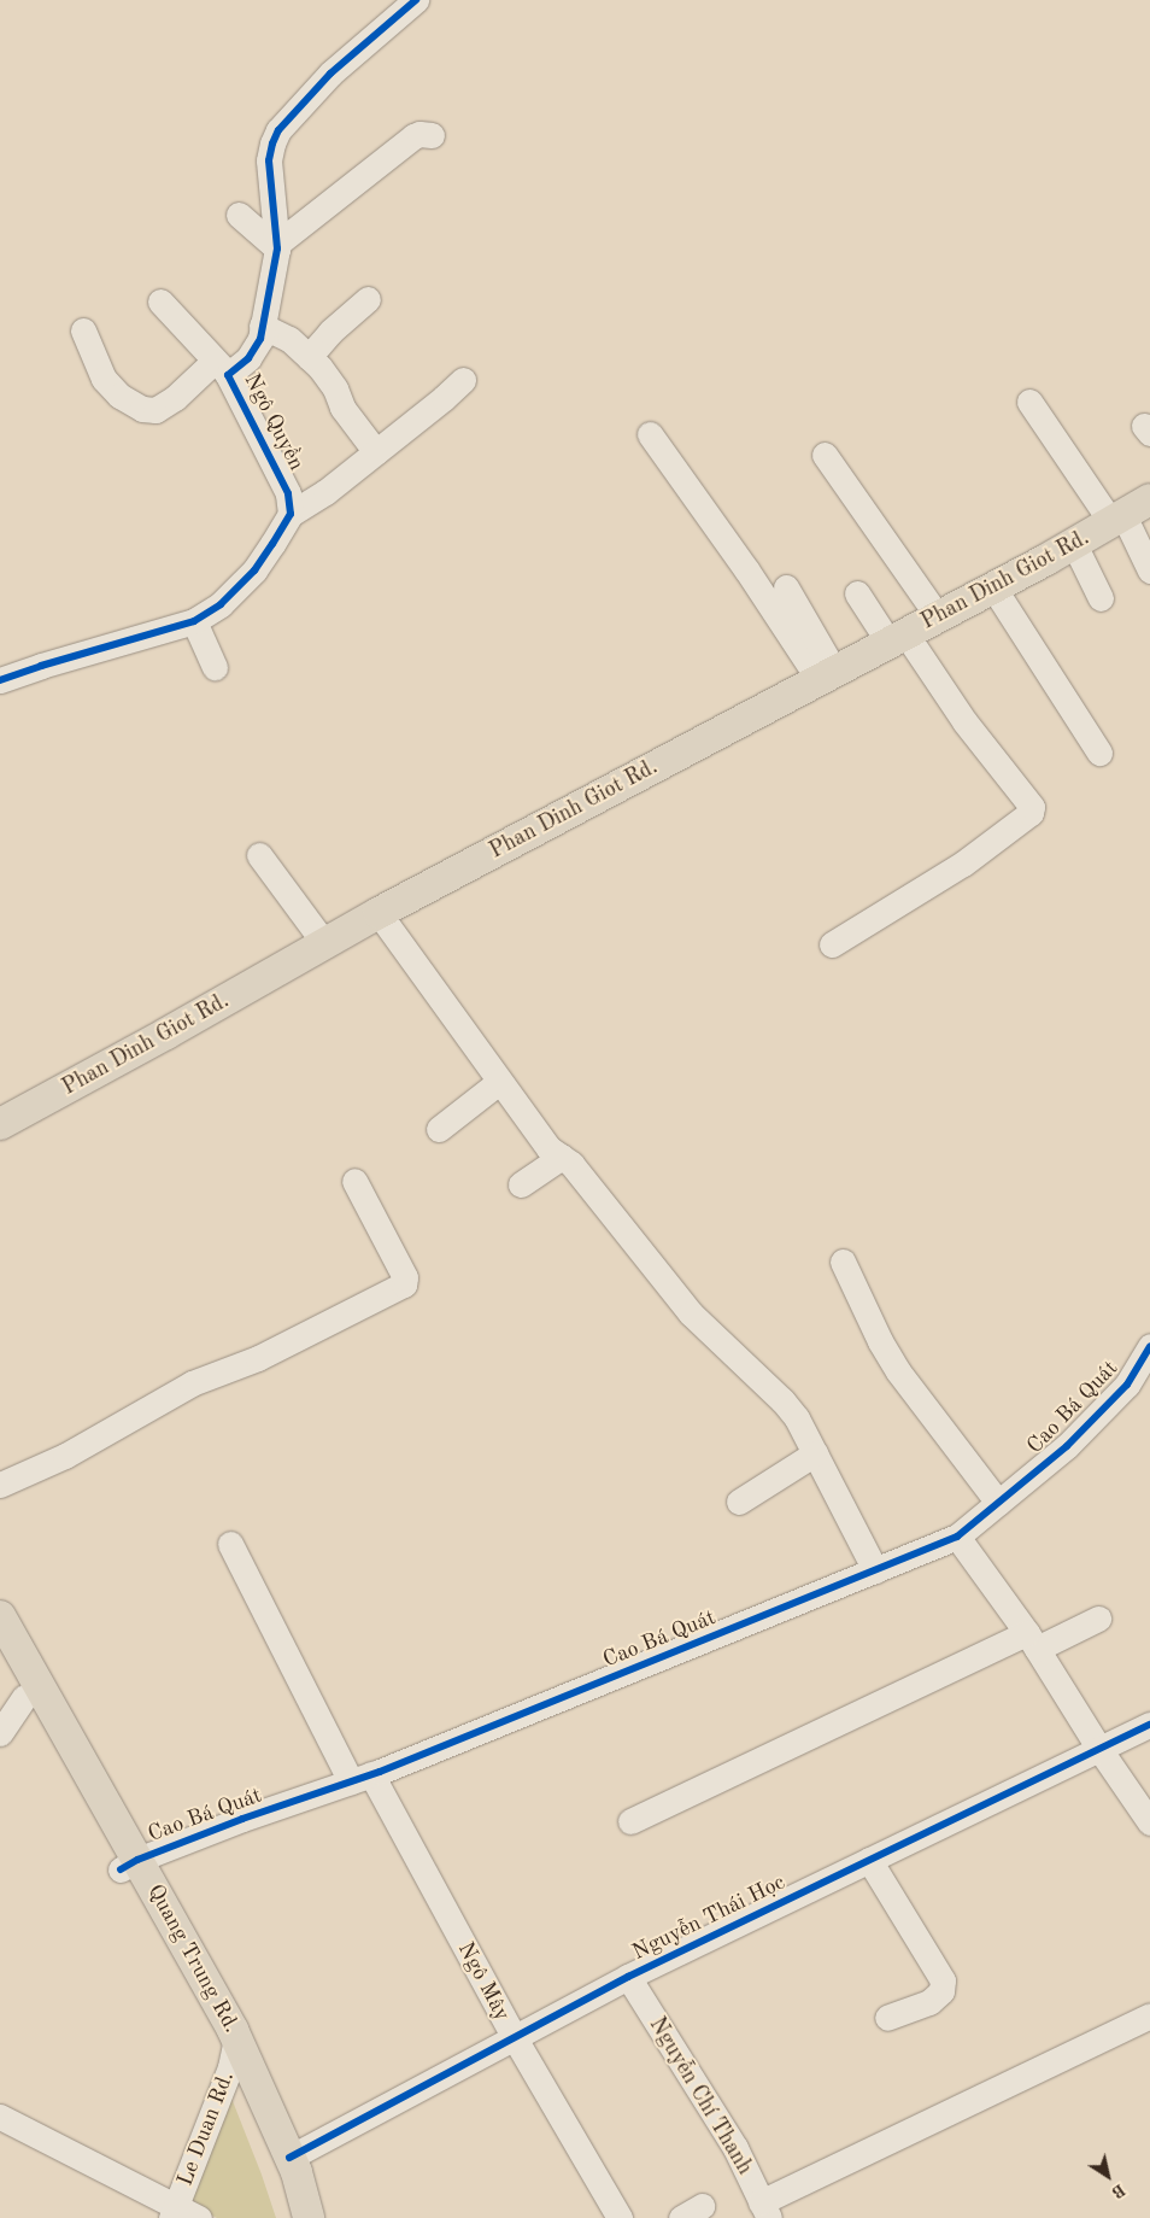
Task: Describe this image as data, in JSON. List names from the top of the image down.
{
  "streets": {
    "main road": ["Phan Dinh Giot Rd.", "Quang Trung Rd."],
    "street": [
      "Ngô Quyền",
      "Cao Bá Quát",
      "Nguyễn Thái Học",
      "Ngô Mây",
      "Nguyễn Chí Thanh",
      "Le Duan Rd."
    ]
  },
  "crossings": [
    ["Cao Bá Quát", "Quang Trung Rd."],
    ["Cao Bá Quát", "Ngô Mây"],
    ["Nguyễn Thái Học", "Quang Trung Rd."],
    ["Nguyễn Thái Học", "Ngô Mây"],
    ["Nguyễn Thái Học", "Nguyễn Chí Thanh"],
    ["Quang Trung Rd.", "Le Duan Rd."]
  ],
  "north": "bottom right"
}
